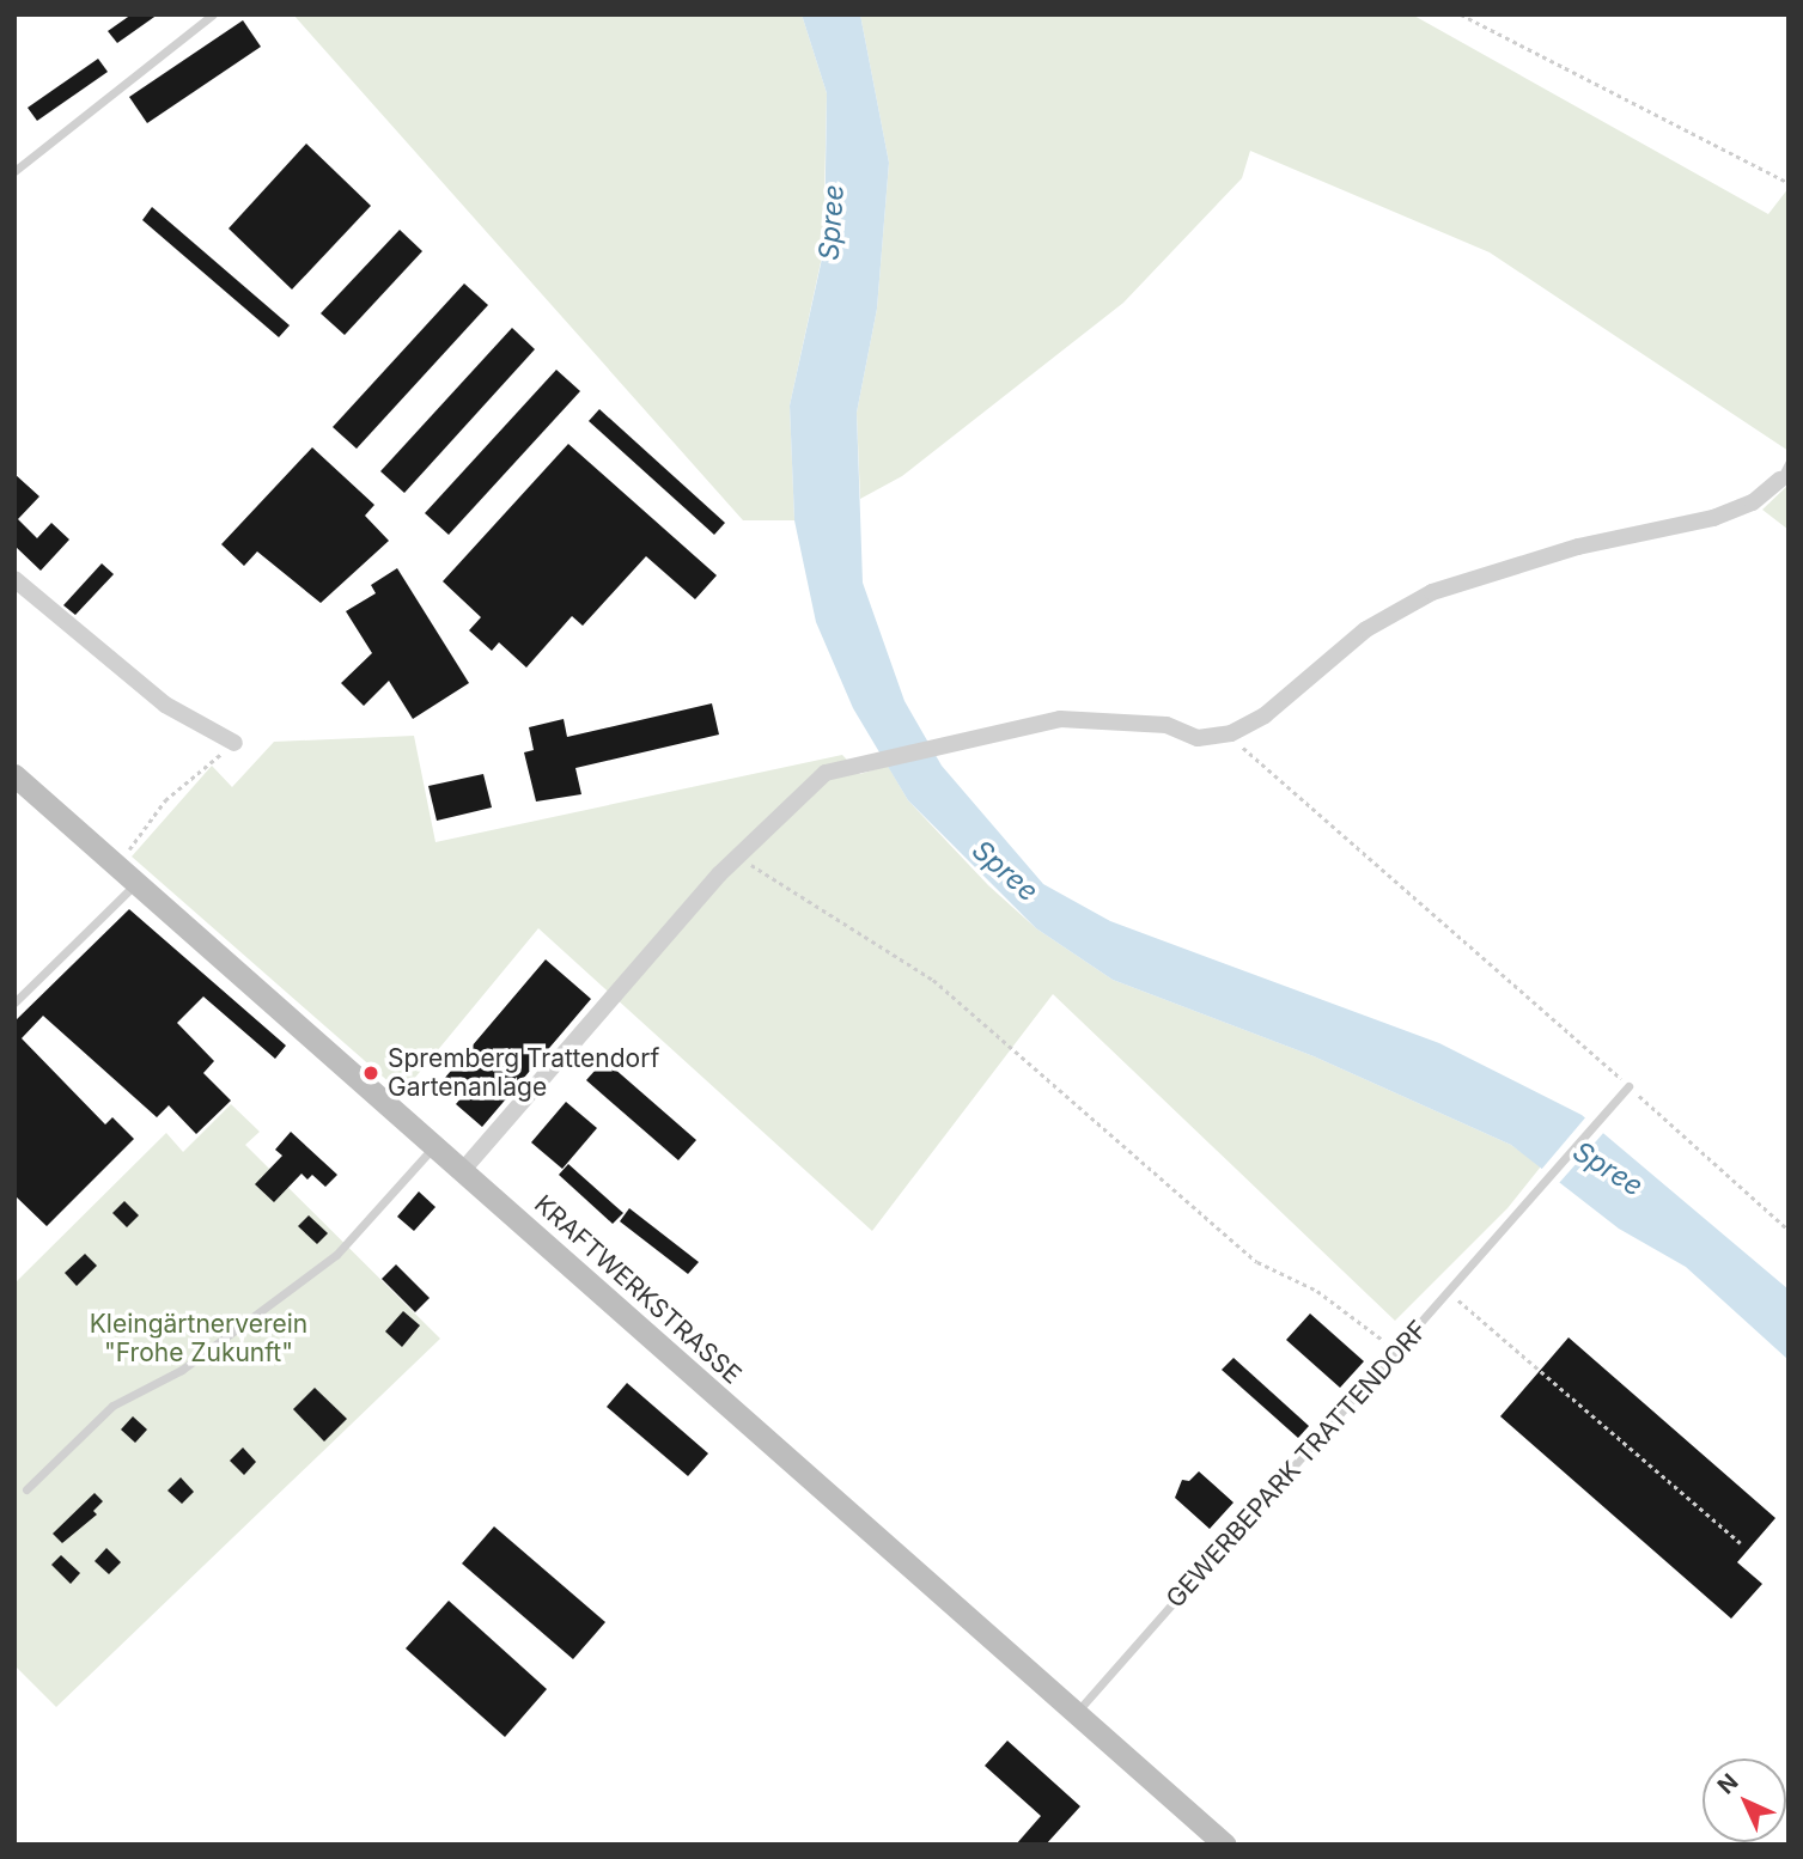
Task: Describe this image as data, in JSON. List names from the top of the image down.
{
  "streets": {
    "main road": ["KRAFTWERKSTRASSE"],
    "lane": ["GEWERBEPARK TRATTENDORF"]
  },
  "crossings": [
    ["KRAFTWERKSTRASSE", "GEWERBEPARK TRATTENDORF"]
  ],
  "water": ["Spree"],
  "parks": ["Kleingärtnerverein \"Frohe Zukunft\""],
  "places": ["Spremberg Trattendorf Gartenanlage"],
  "north": "top left"
}
